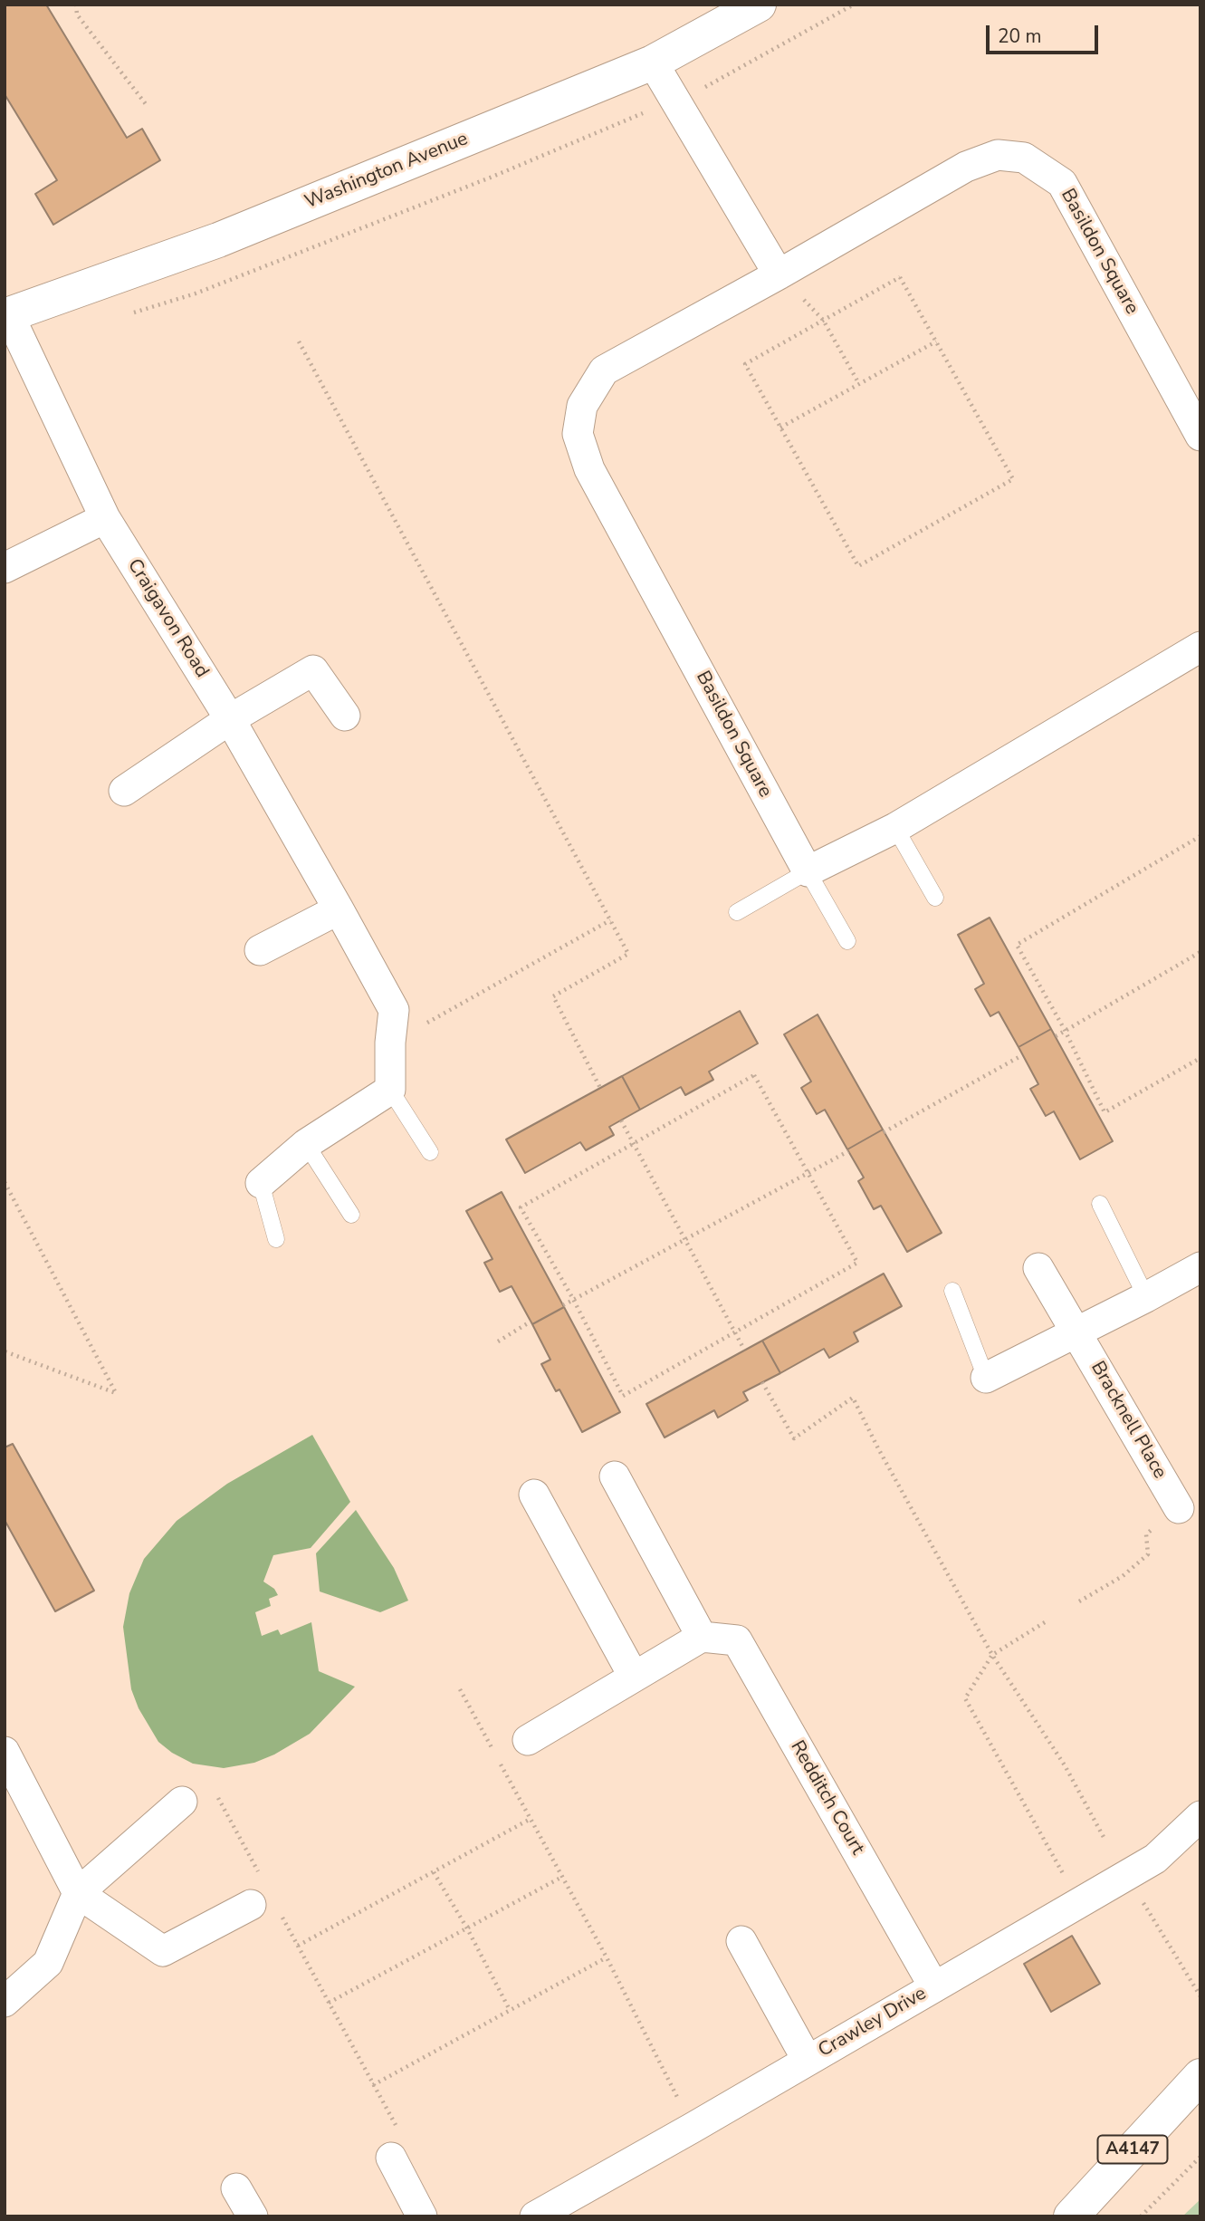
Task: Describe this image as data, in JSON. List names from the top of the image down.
{
  "streets": {
    "street": [
      "Washington Avenue",
      "Basildon Square",
      "Craigavon Road",
      "Bracknell Place",
      "Redditch Court",
      "Crawley Drive",
      "A4147"
    ]
  },
  "crossings": [
    ["Washington Avenue", "Craigavon Road"],
    ["Redditch Court", "Crawley Drive"]
  ],
  "scale_bar": "20 m"
}
